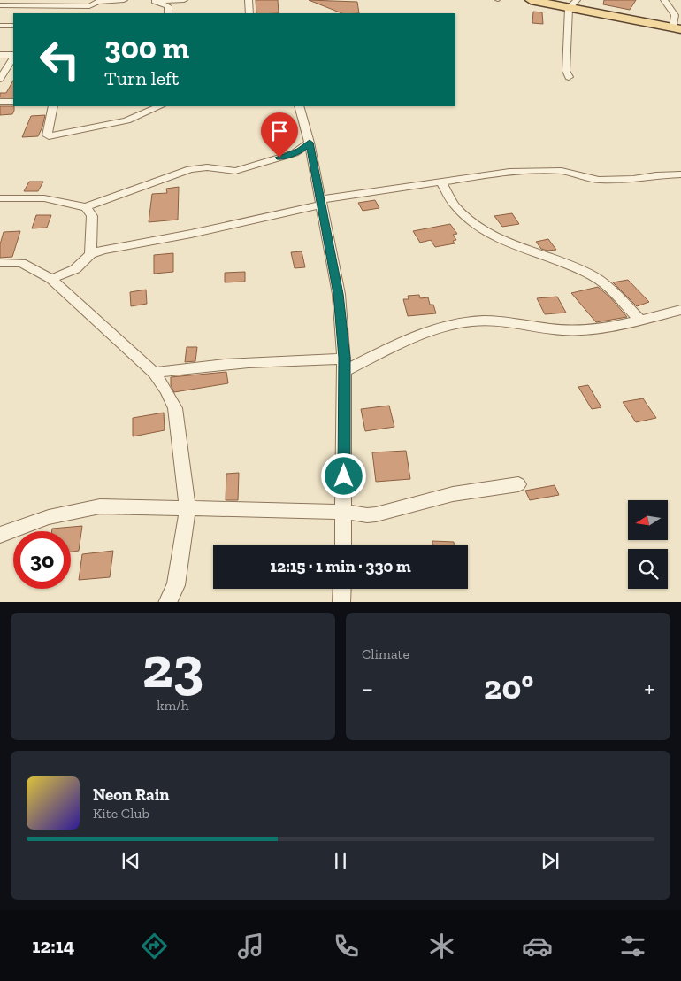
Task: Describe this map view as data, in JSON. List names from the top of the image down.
{
  "north": "left",
  "page": {
    "turn": ["300 m", "Turn left"],
    "limit": "30",
    "trip": "12:15 · 1 min · 330 m",
    "tile": [
      ["23", "km/h"],
      "Climate"
    ],
    "heat": ["−", "20°", "+"],
    "song": ["Neon Rain", "Kite Club"],
    "tabs": "12:14"
  }
}
